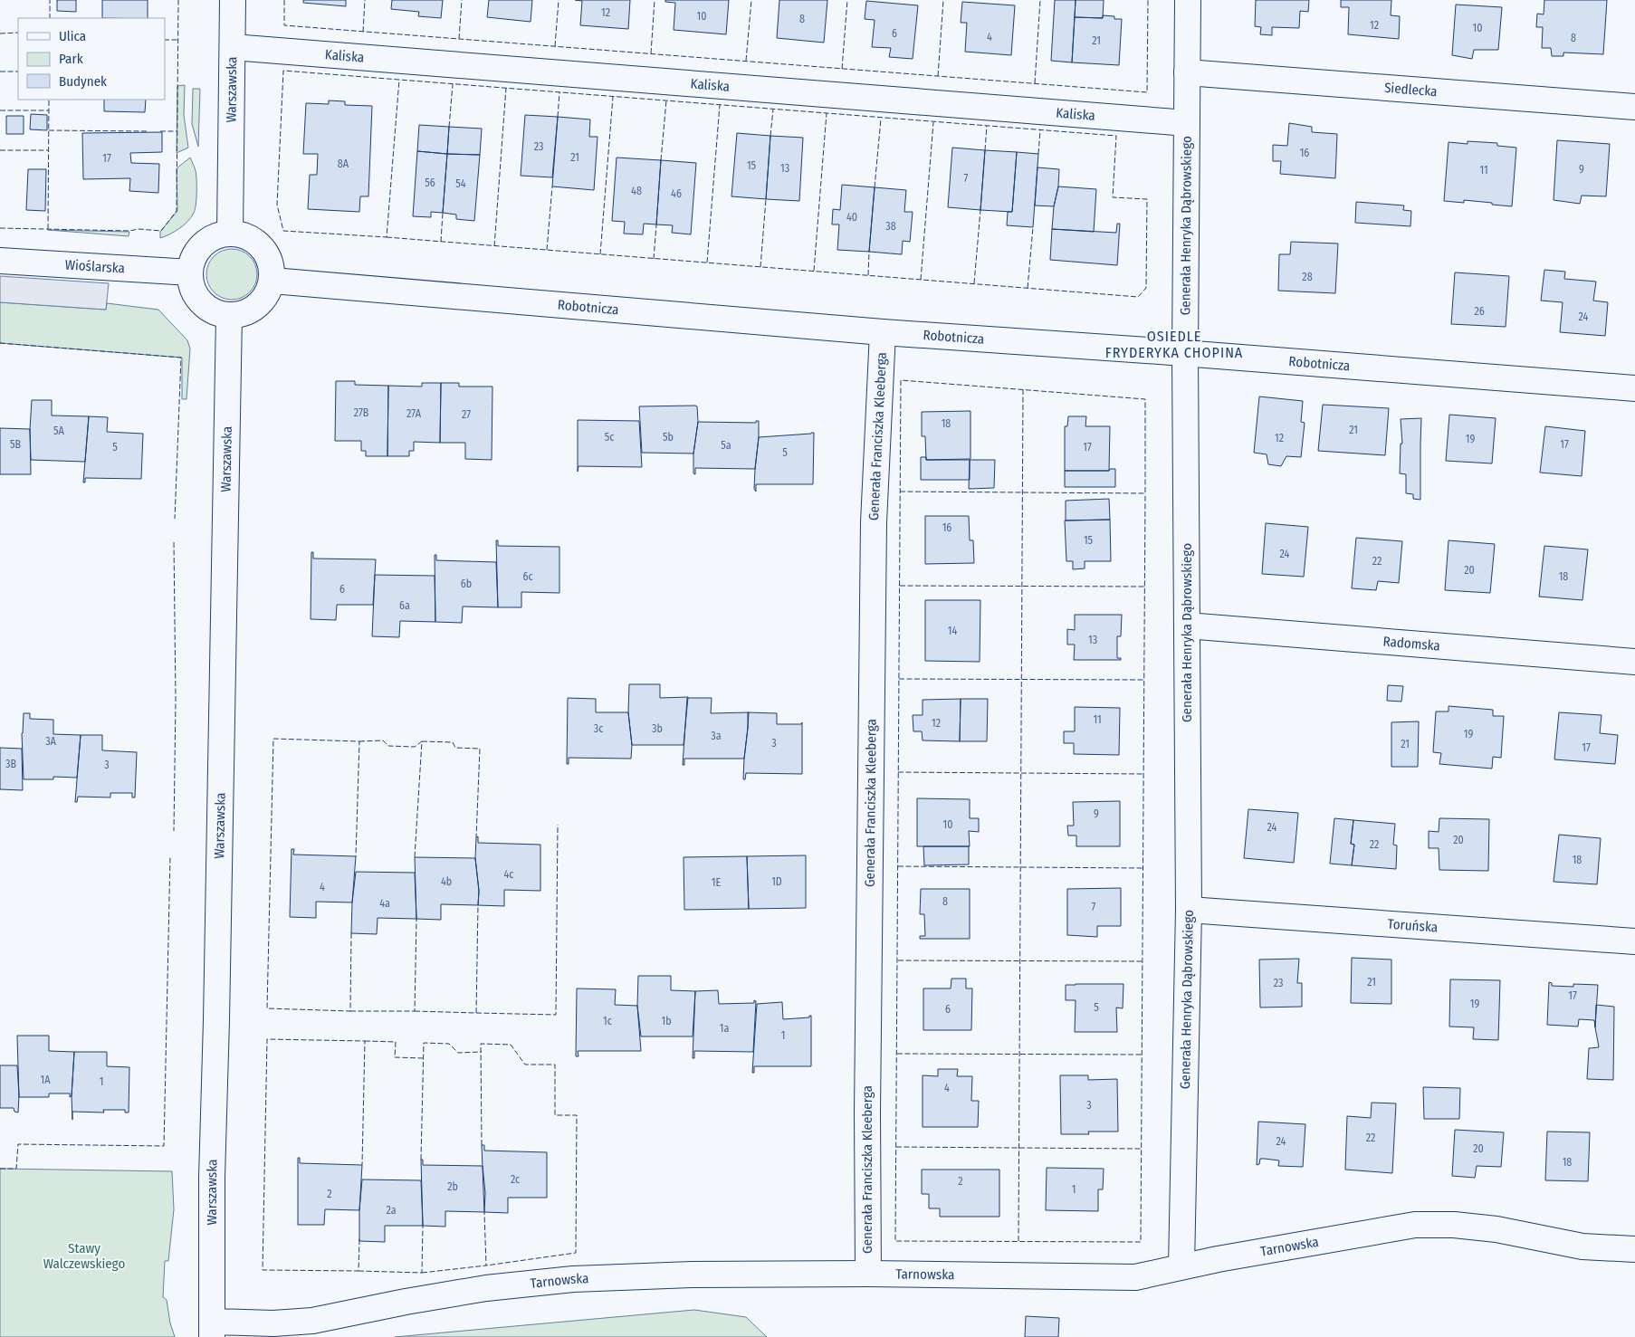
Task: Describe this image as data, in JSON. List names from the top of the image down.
{
  "streets": {
    "street": [
      "Kaliska",
      "Warszawska",
      "Siedlecka",
      "Generała Henryka Dąbrowskiego",
      "Wioślarska",
      "Robotnicza",
      "Generała Franciszka Kleeberga",
      "Radomska",
      "Toruńska",
      "Tarnowska"
    ]
  },
  "crossings": [
    ["Kaliska", "Warszawska"],
    ["Kaliska", "Generała Henryka Dąbrowskiego"],
    ["Warszawska", "Wioślarska"],
    ["Warszawska", "Robotnicza"],
    ["Warszawska", "Tarnowska"],
    ["Siedlecka", "Generała Henryka Dąbrowskiego"],
    ["Generała Henryka Dąbrowskiego", "Robotnicza"],
    ["Generała Henryka Dąbrowskiego", "Radomska"],
    ["Generała Henryka Dąbrowskiego", "Toruńska"],
    ["Generała Henryka Dąbrowskiego", "Tarnowska"],
    ["Wioślarska", "Robotnicza"],
    ["Robotnicza", "Generała Franciszka Kleeberga"],
    ["Generała Franciszka Kleeberga", "Tarnowska"]
  ],
  "districts": ["OSIEDLE FRYDERYKA CHOPINA"],
  "parks": ["Stawy Walczewskiego"],
  "house_numbers": [
    "12",
    "10",
    "8",
    "12",
    "10",
    "6",
    "4",
    "8",
    "21",
    "23",
    "16",
    "21",
    "17",
    "8A",
    "15",
    "13",
    "9",
    "11",
    "7",
    "56",
    "54",
    "48",
    "46",
    "40",
    "38",
    "28",
    "26",
    "24",
    "27B",
    "27A",
    "27",
    "18",
    "21",
    "5A",
    "5c",
    "5b",
    "12",
    "19",
    "5B",
    "17",
    "5a",
    "5",
    "17",
    "5",
    "16",
    "15",
    "24",
    "22",
    "20",
    "6c",
    "18",
    "6b",
    "6",
    "6a",
    "14",
    "13",
    "11",
    "12",
    "3c",
    "3b",
    "19",
    "3a",
    "3A",
    "3",
    "21",
    "17",
    "3B",
    "3",
    "9",
    "10",
    "24",
    "20",
    "22",
    "18",
    "4c",
    "4b",
    "1D",
    "1E",
    "4",
    "8",
    "4a",
    "7",
    "21",
    "23",
    "17",
    "19",
    "5",
    "6",
    "1c",
    "1b",
    "1a",
    "1",
    "1A",
    "1",
    "4",
    "3",
    "22",
    "24",
    "20",
    "18",
    "2c",
    "2",
    "2b",
    "1",
    "2",
    "2a"
  ],
  "legend": ["Ulica", "Park", "Budynek"]
}
